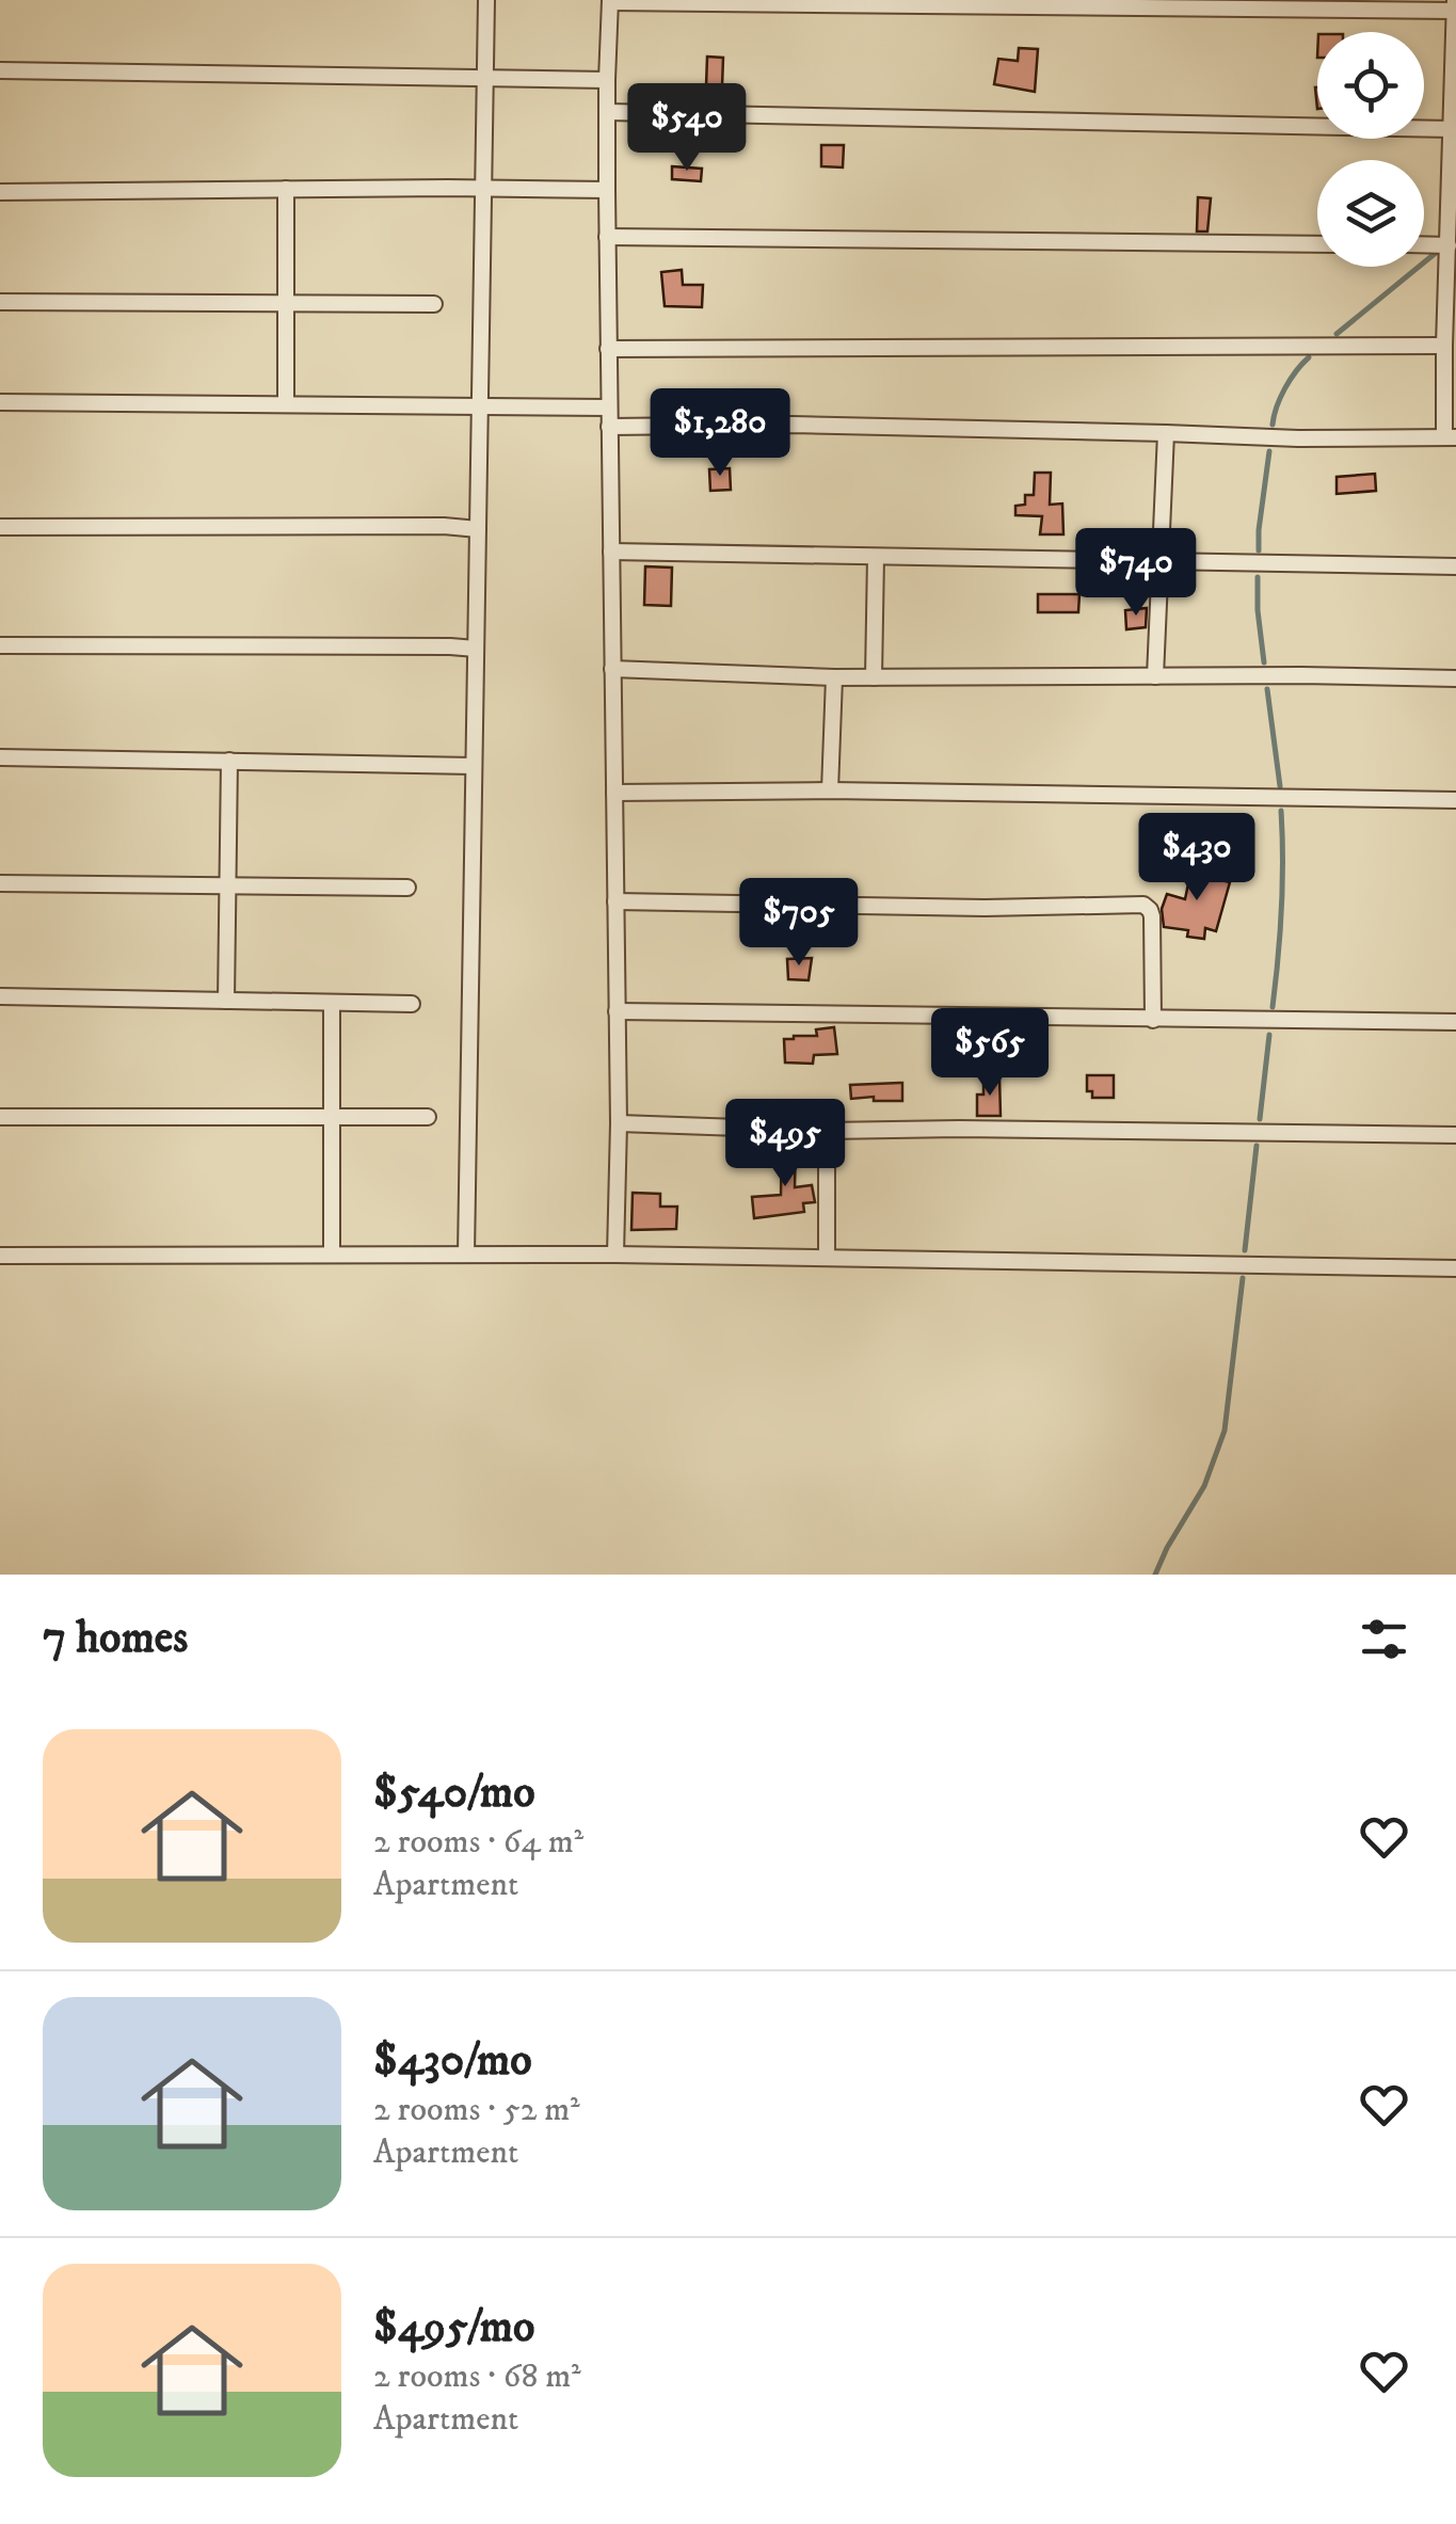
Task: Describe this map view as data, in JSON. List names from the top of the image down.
{
  "page": {
    "price": [
      "$540",
      "$1,280",
      "$740",
      "$430",
      "$705",
      "$565",
      "$495"
    ],
    "heading": "7 homes",
    "list": [
      {
        "name": "$540/mo",
        "note": "2 rooms · 64 m² · Apartment"
      },
      {
        "name": "$430/mo",
        "note": "2 rooms · 52 m² · Apartment"
      },
      {
        "name": "$495/mo",
        "note": "2 rooms · 68 m² · Apartment"
      }
    ]
  }
}
